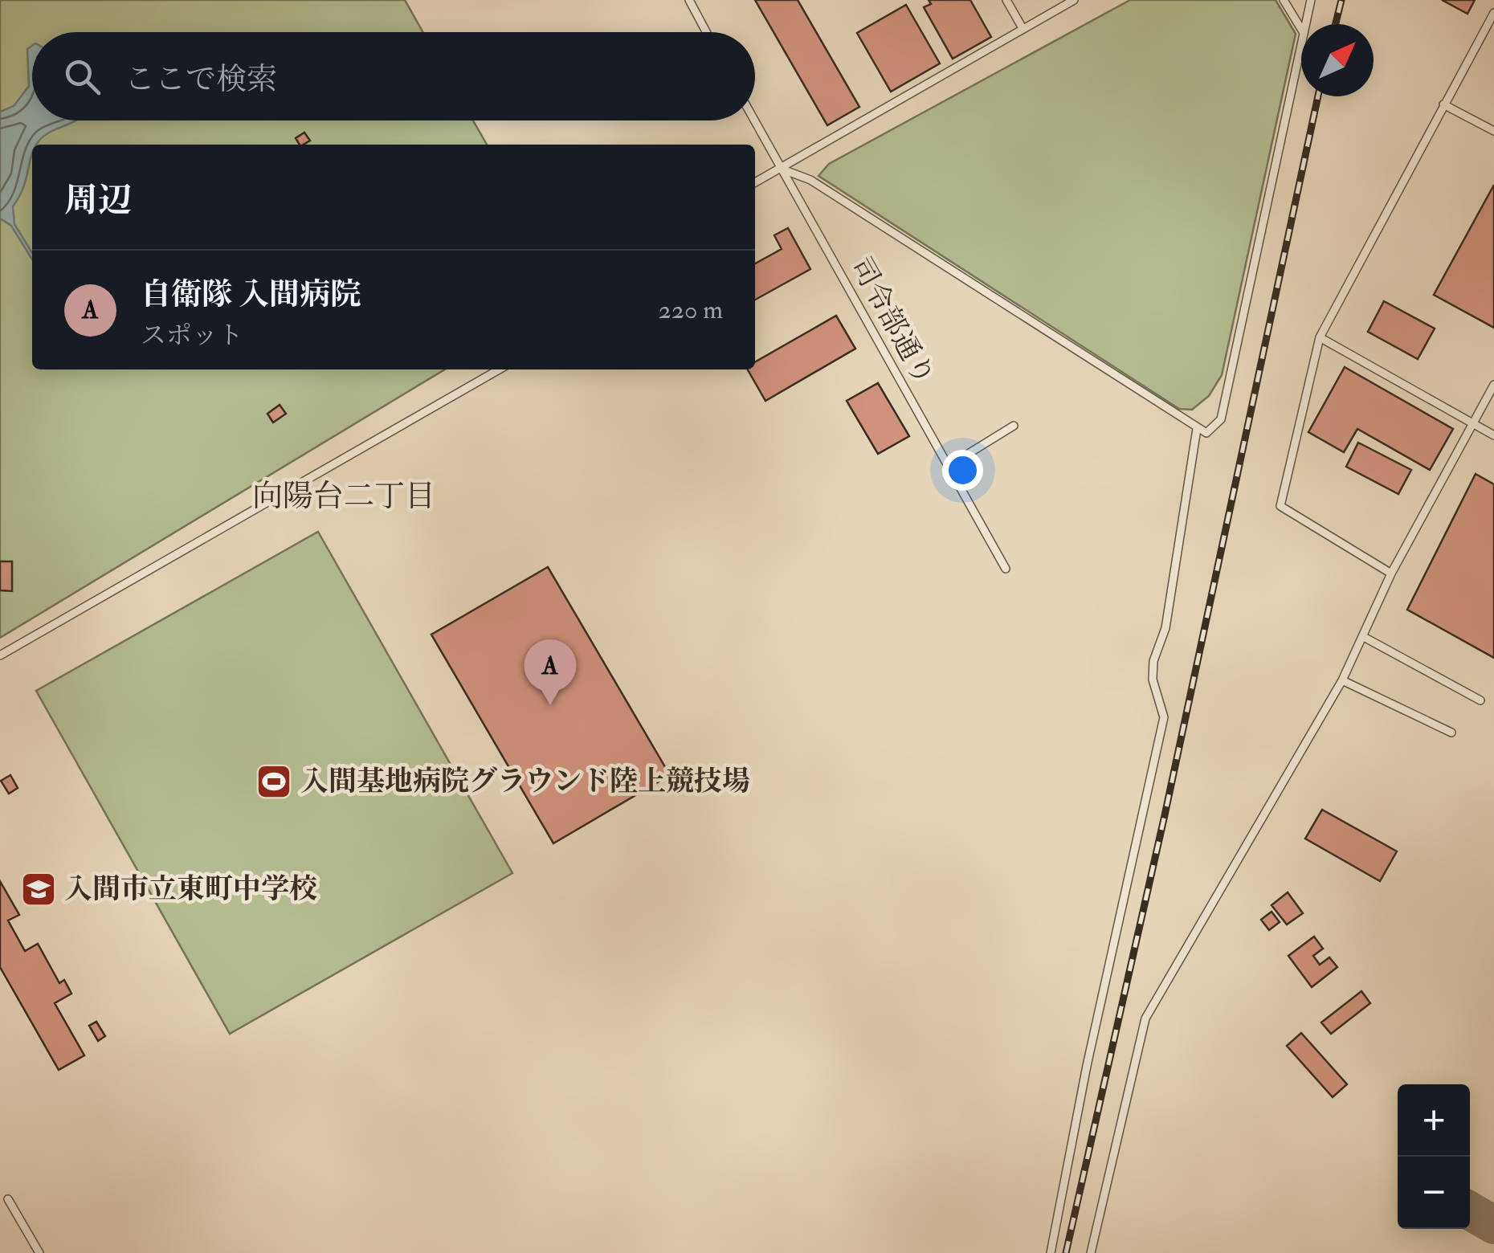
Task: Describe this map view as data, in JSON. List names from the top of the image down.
{
  "streets": {
    "lane": ["司令部通り"]
  },
  "districts": ["向陽台二丁目"],
  "places": {
    "sports": ["入間基地病院グラウンド陸上競技場"],
    "school or university": ["入間市立東町中学校"]
  },
  "north": "top right",
  "page": {
    "search": "ここで検索",
    "heading": "周辺",
    "list": [
      {
        "mark": "A",
        "name": "自衛隊 入間病院",
        "note": "スポット",
        "value": "220 m"
      }
    ],
    "pins": "A",
    "map_buttons": ["+", "−"]
  }
}
